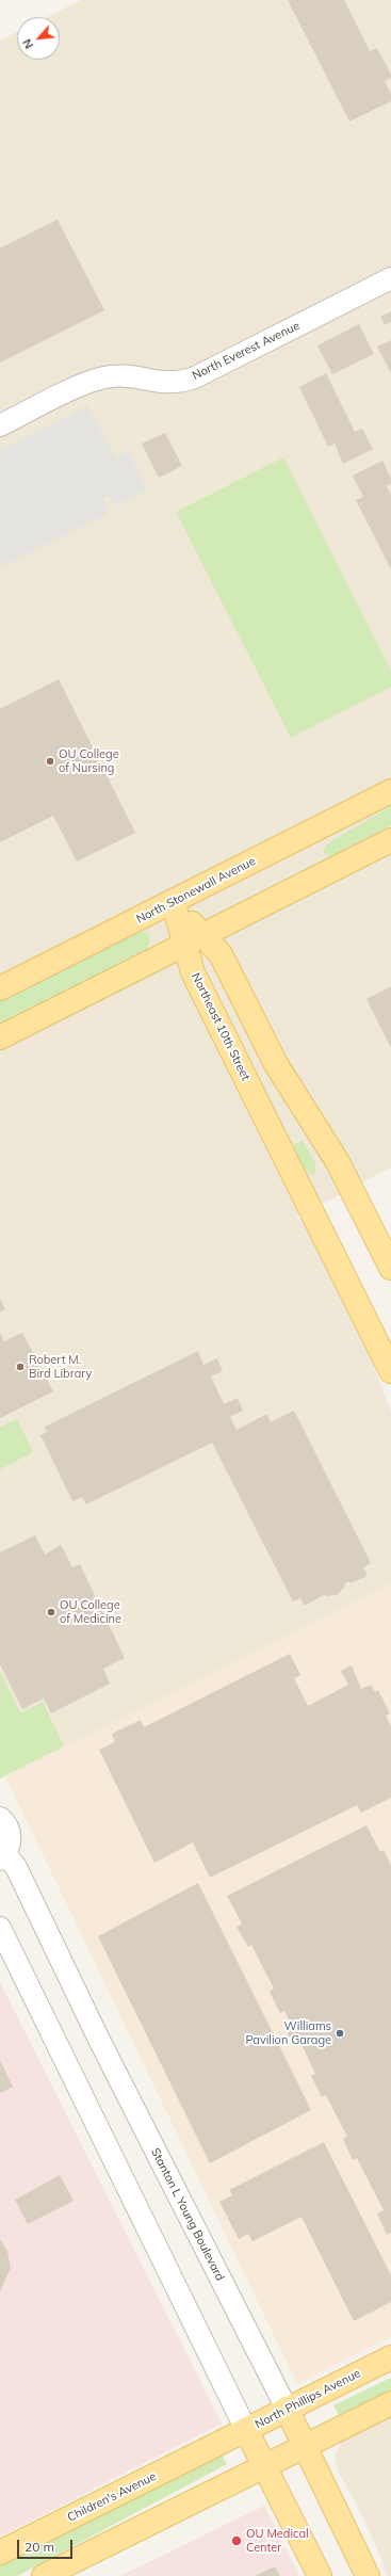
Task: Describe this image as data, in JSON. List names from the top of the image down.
{
  "streets": {
    "main road": [
      "North Stonewall Avenue",
      "Northeast 10th Street",
      "Stanton L Young Boulevard",
      "North Phillips Avenue",
      "Children's Avenue"
    ],
    "street": ["North Everest Avenue"]
  },
  "crossings": [
    ["North Stonewall Avenue", "Northeast 10th Street"],
    ["Stanton L Young Boulevard", "North Phillips Avenue"],
    ["North Phillips Avenue", "Children's Avenue"]
  ],
  "places": [
    "OU College of Nursing",
    "Robert M. Bird Library",
    "OU College of Medicine",
    "Williams Pavilion Garage",
    "OU Medical Center"
  ],
  "scale_bar": "20 m",
  "north": "bottom left"
}
